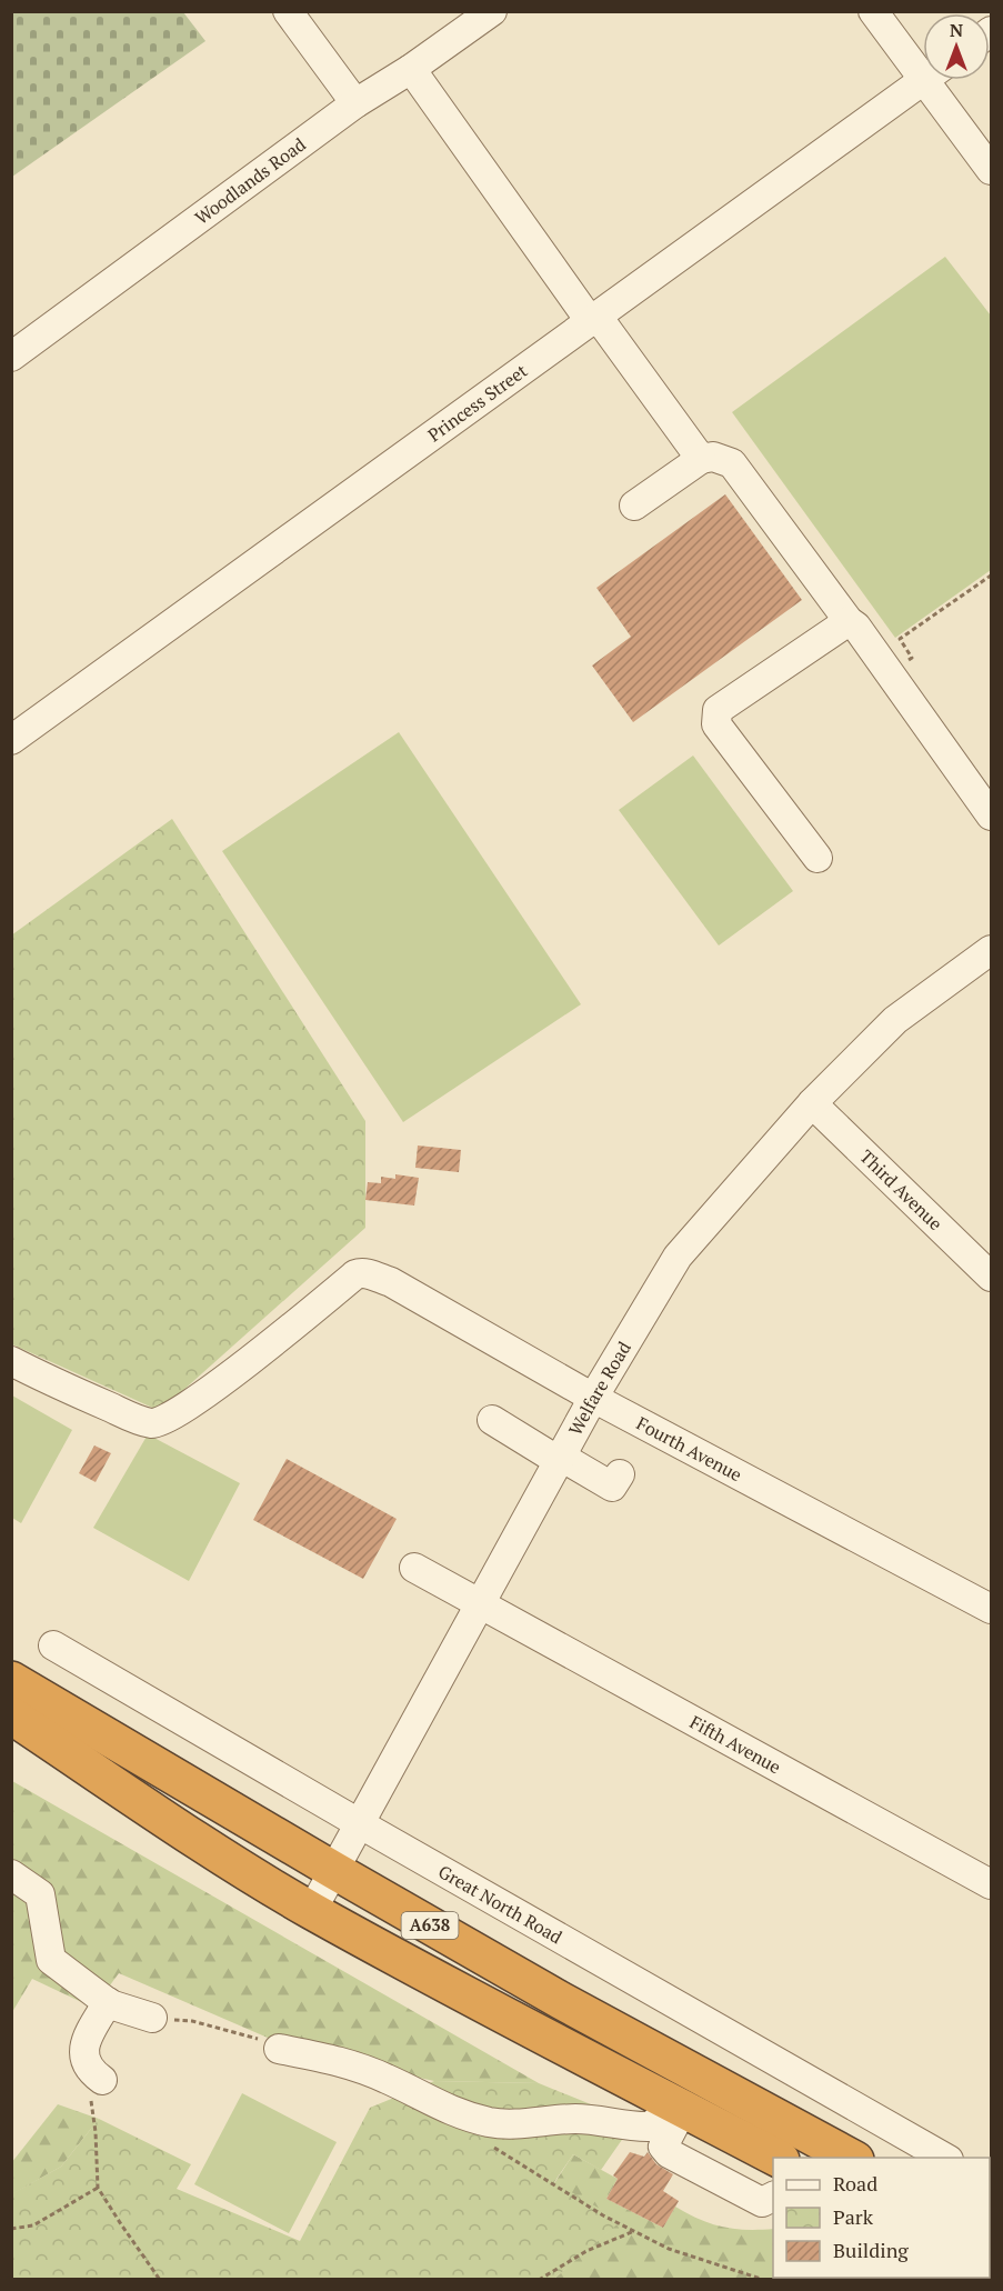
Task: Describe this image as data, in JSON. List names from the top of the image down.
{
  "streets": {
    "highway": ["A638"],
    "street": [
      "Woodlands Road",
      "Princess Street",
      "Third Avenue",
      "Welfare Road",
      "Fourth Avenue",
      "Fifth Avenue",
      "Great North Road"
    ]
  },
  "crossings": [
    ["Third Avenue", "Welfare Road"],
    ["Welfare Road", "Fourth Avenue"],
    ["Welfare Road", "Fifth Avenue"],
    ["Welfare Road", "Great North Road"],
    ["Welfare Road", "A638"]
  ],
  "legend": ["Road", "Park", "Building"],
  "north": "top"
}
